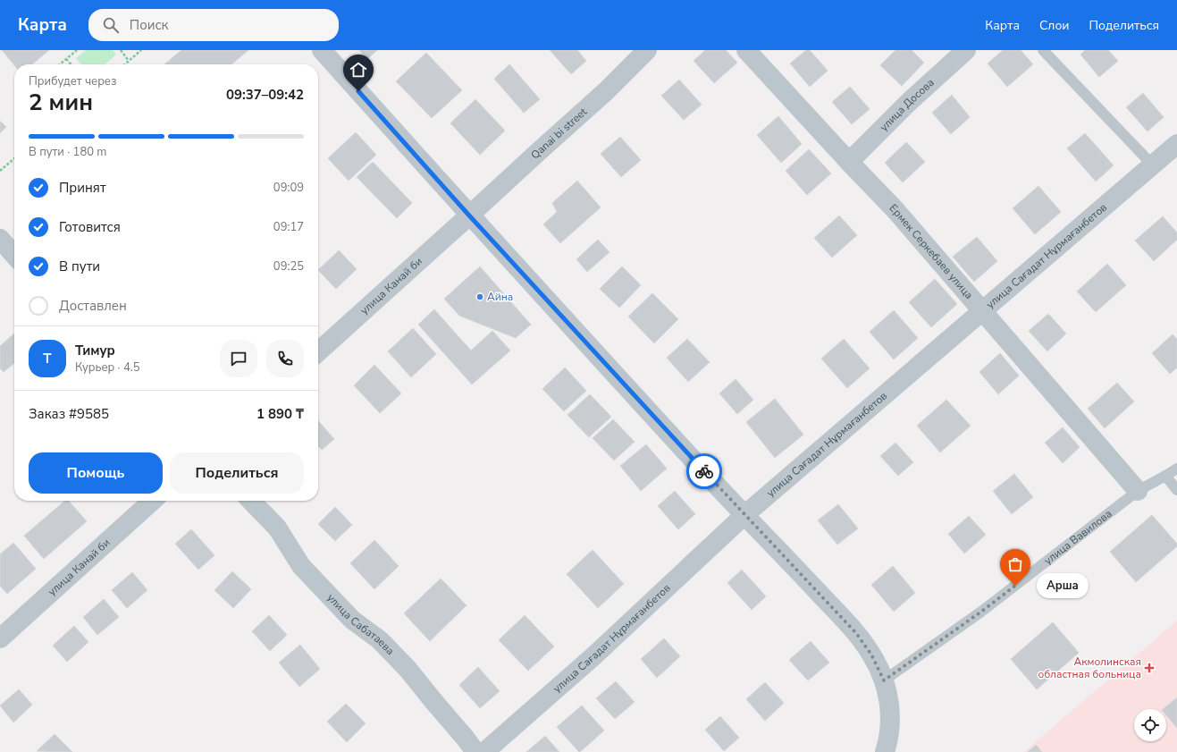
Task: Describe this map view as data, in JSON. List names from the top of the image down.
{
  "streets": {
    "street": [
      "улица Досова",
      "Qanai bi street",
      "Ермек Серкебаев улица",
      "улица Сағадат Нұрмағанбетов",
      "улица Канай би",
      "улица Сабатаева"
    ],
    "lane": ["улица Вавилова"]
  },
  "crossings": [
    ["улица Досова", "Ермек Серкебаев улица"],
    ["Qanai bi street", "улица Канай би"],
    ["Ермек Серкебаев улица", "улица Сағадат Нұрмағанбетов"],
    ["Ермек Серкебаев улица", "улица Вавилова"]
  ],
  "places": {
    "other": ["Айна", "Арша"],
    "health": ["Акмолинская областная больница"]
  },
  "page": {
    "header": "Карта",
    "search": "Поиск",
    "nav": ["Карта", "Слои", "Поделиться"],
    "heading": ["2 мин", "Прибудет через", "09:37–09:42"],
    "panel": [
      "Тимур",
      "Курьер · 4.5",
      "Заказ #9585",
      "1 890 ₸"
    ],
    "bar": "В пути · 180 m",
    "list": [
      ["Принят", "09:09"],
      ["Готовится", "09:17"],
      ["В пути", "09:25"],
      "Доставлен"
    ],
    "round": "Т",
    "buttons": ["Помощь", "Поделиться"],
    "bubble": "Арша"
  }
}
